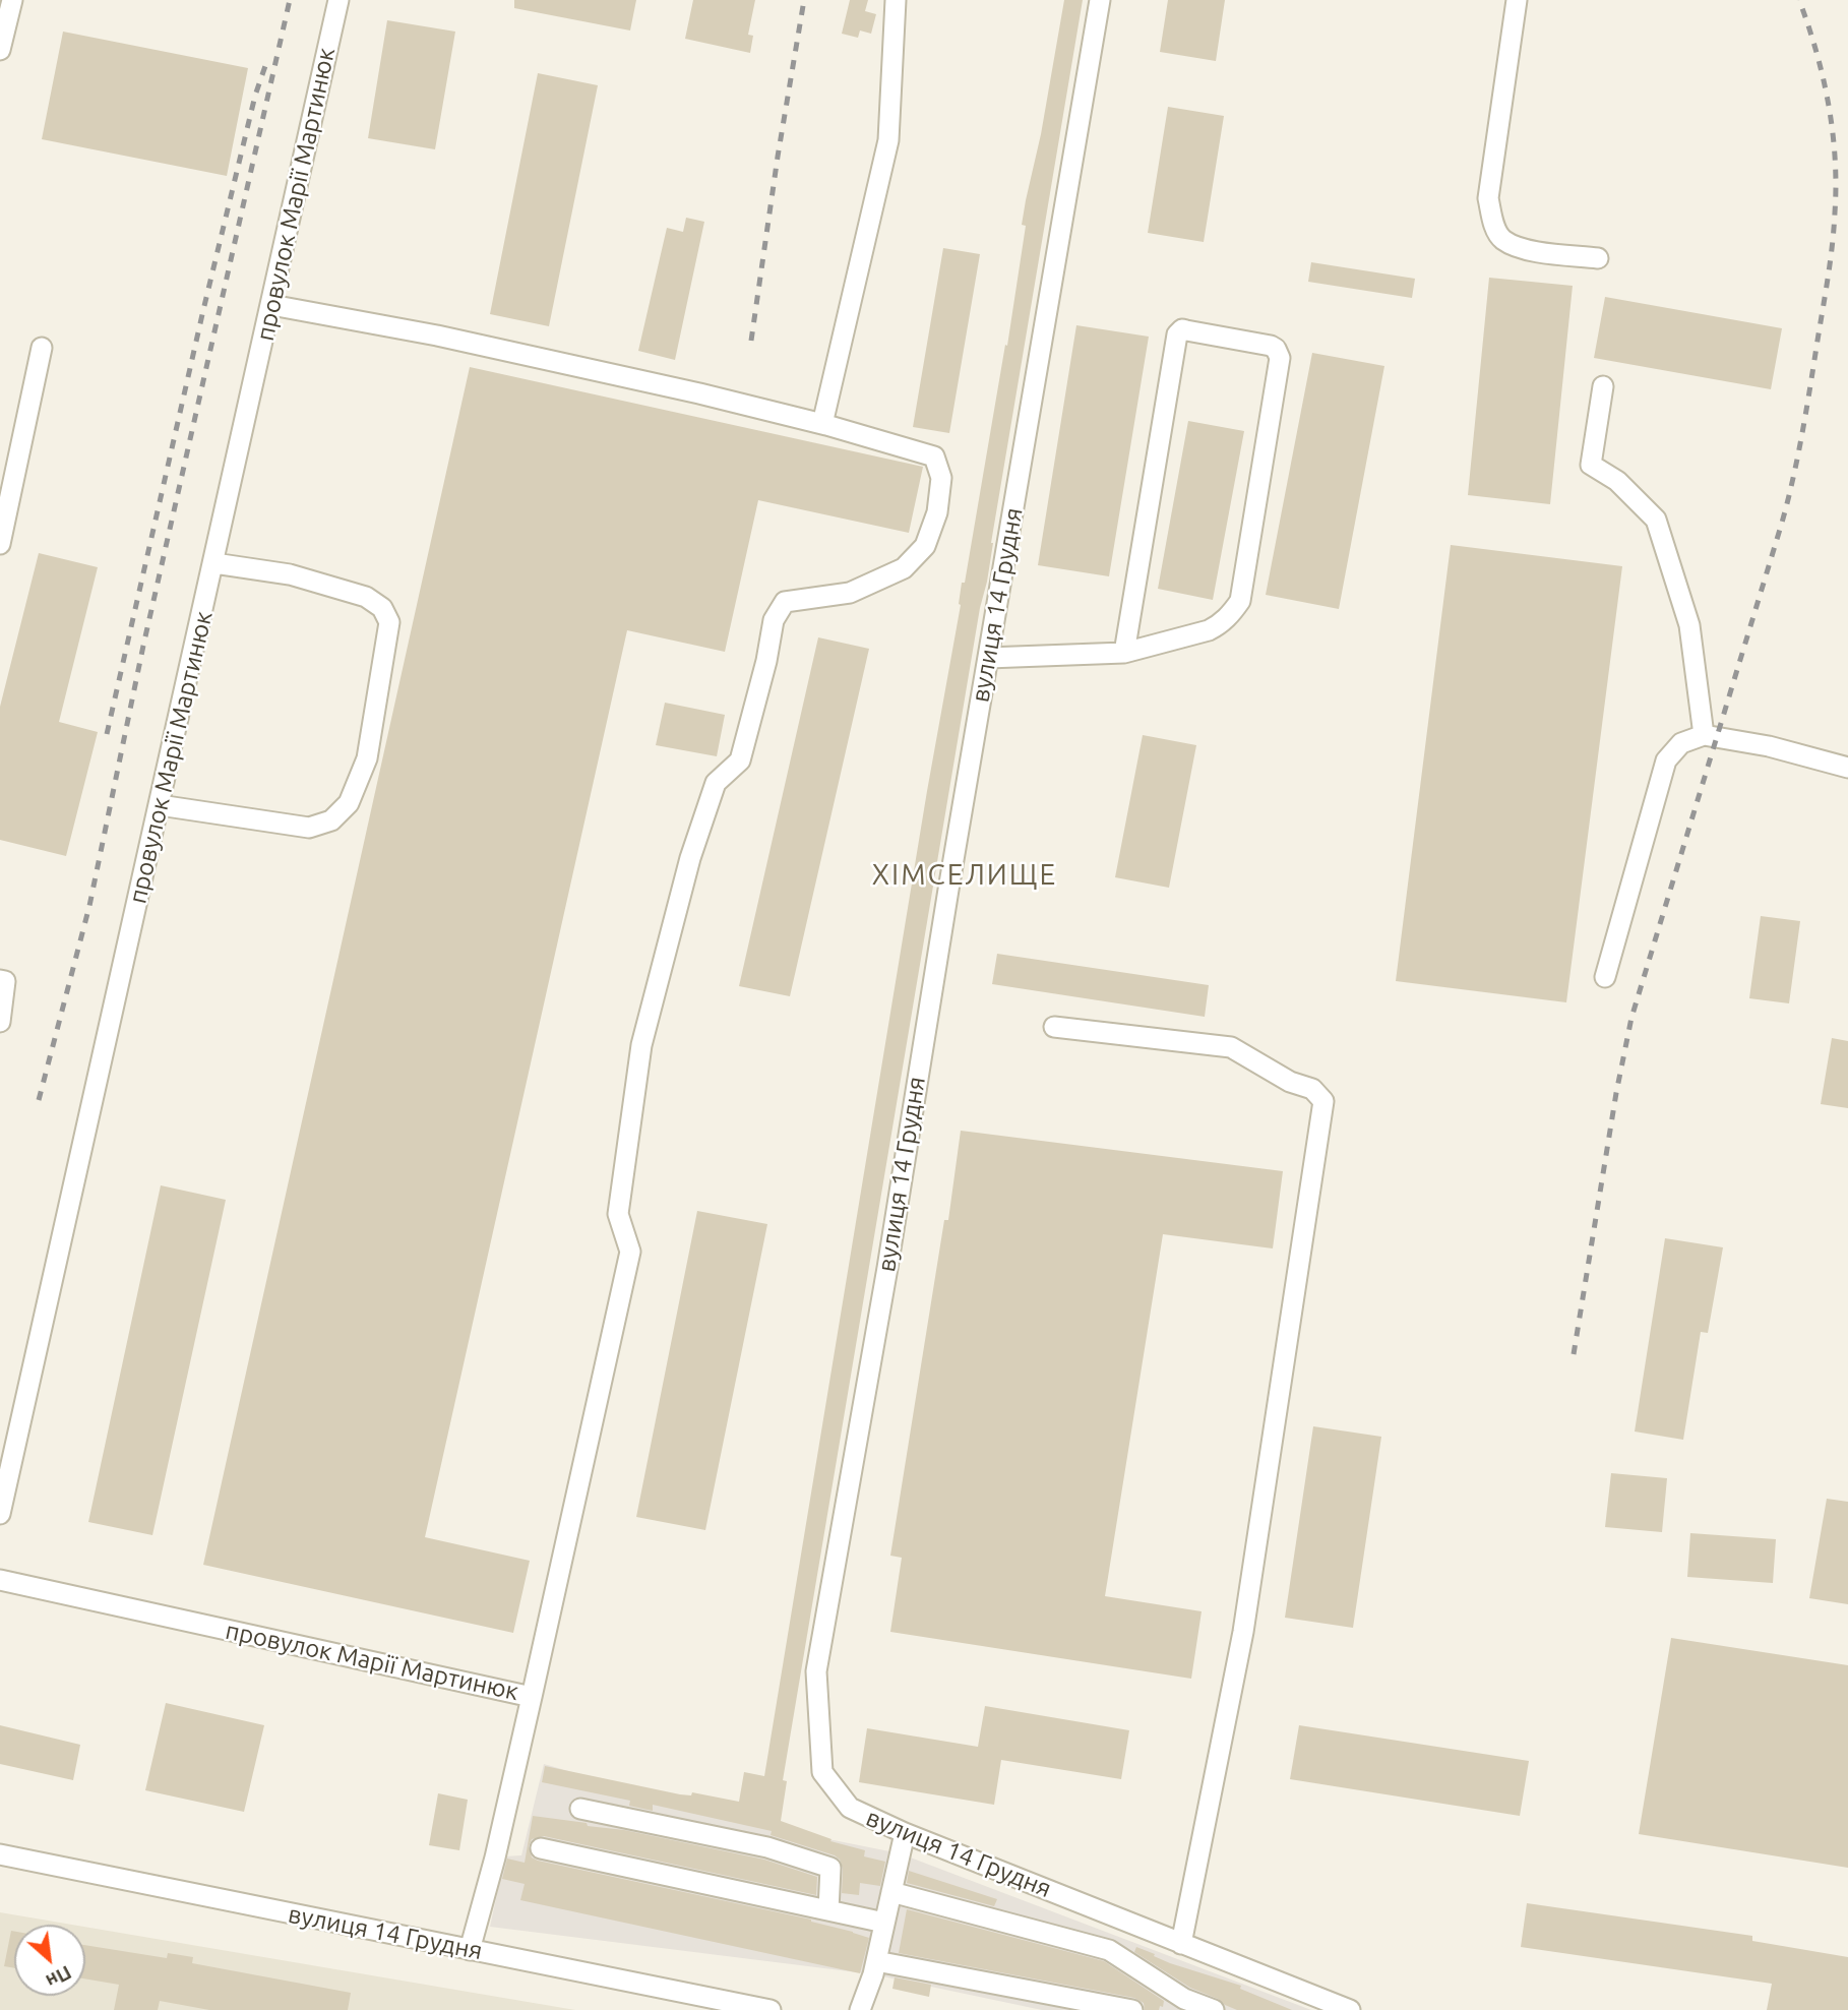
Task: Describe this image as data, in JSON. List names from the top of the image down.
{
  "streets": {
    "street": ["провулок Марії Мартинюк", "вулиця 14 Грудня"]
  },
  "crossings": [
    ["провулок Марії Мартинюк", "вулиця 14 Грудня"]
  ],
  "districts": ["ХІМСЕЛИЩЕ"],
  "north": "bottom right"
}
